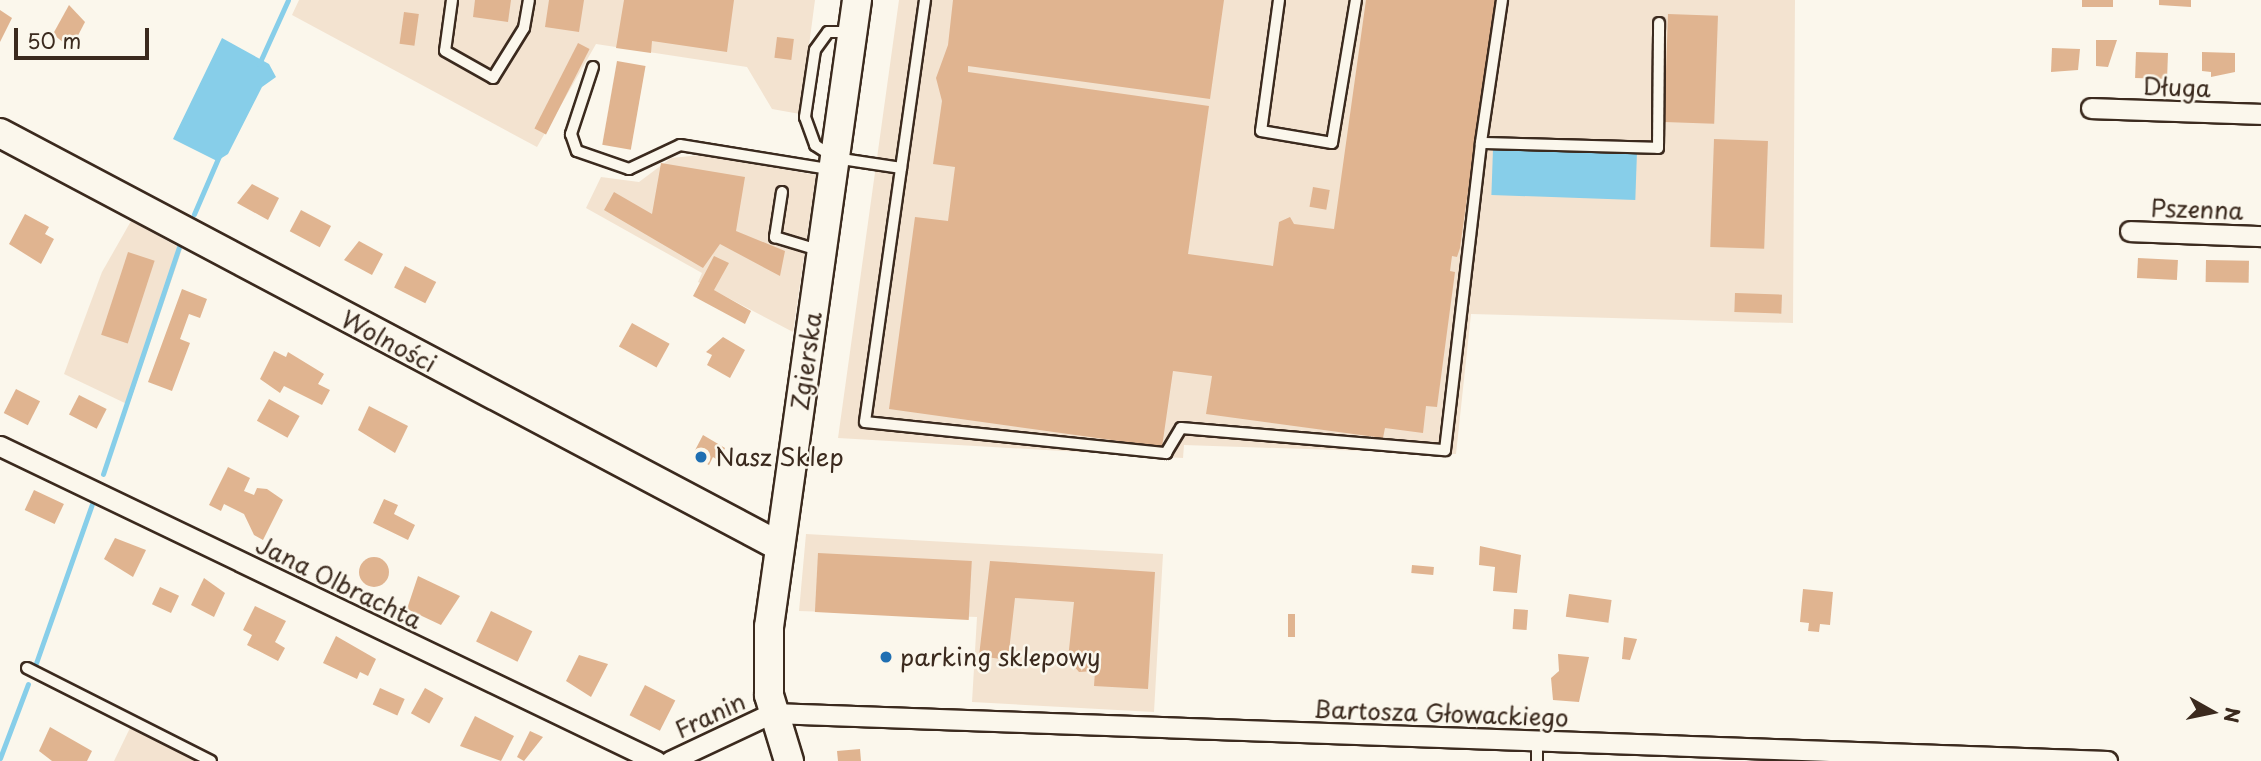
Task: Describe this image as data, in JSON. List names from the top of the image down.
{
  "streets": {
    "street": [
      "Długa",
      "Pszenna",
      "Wolności",
      "Zgierska",
      "Jana Olbrachta",
      "Bartosza Głowackiego",
      "Franin"
    ]
  },
  "crossings": [
    ["Wolności", "Zgierska"],
    ["Zgierska", "Bartosza Głowackiego"],
    ["Zgierska", "Franin"],
    ["Bartosza Głowackiego", "Franin"]
  ],
  "places": ["Nasz Sklep", "parking sklepowy"],
  "scale_bar": "50 m",
  "north": "right"
}
